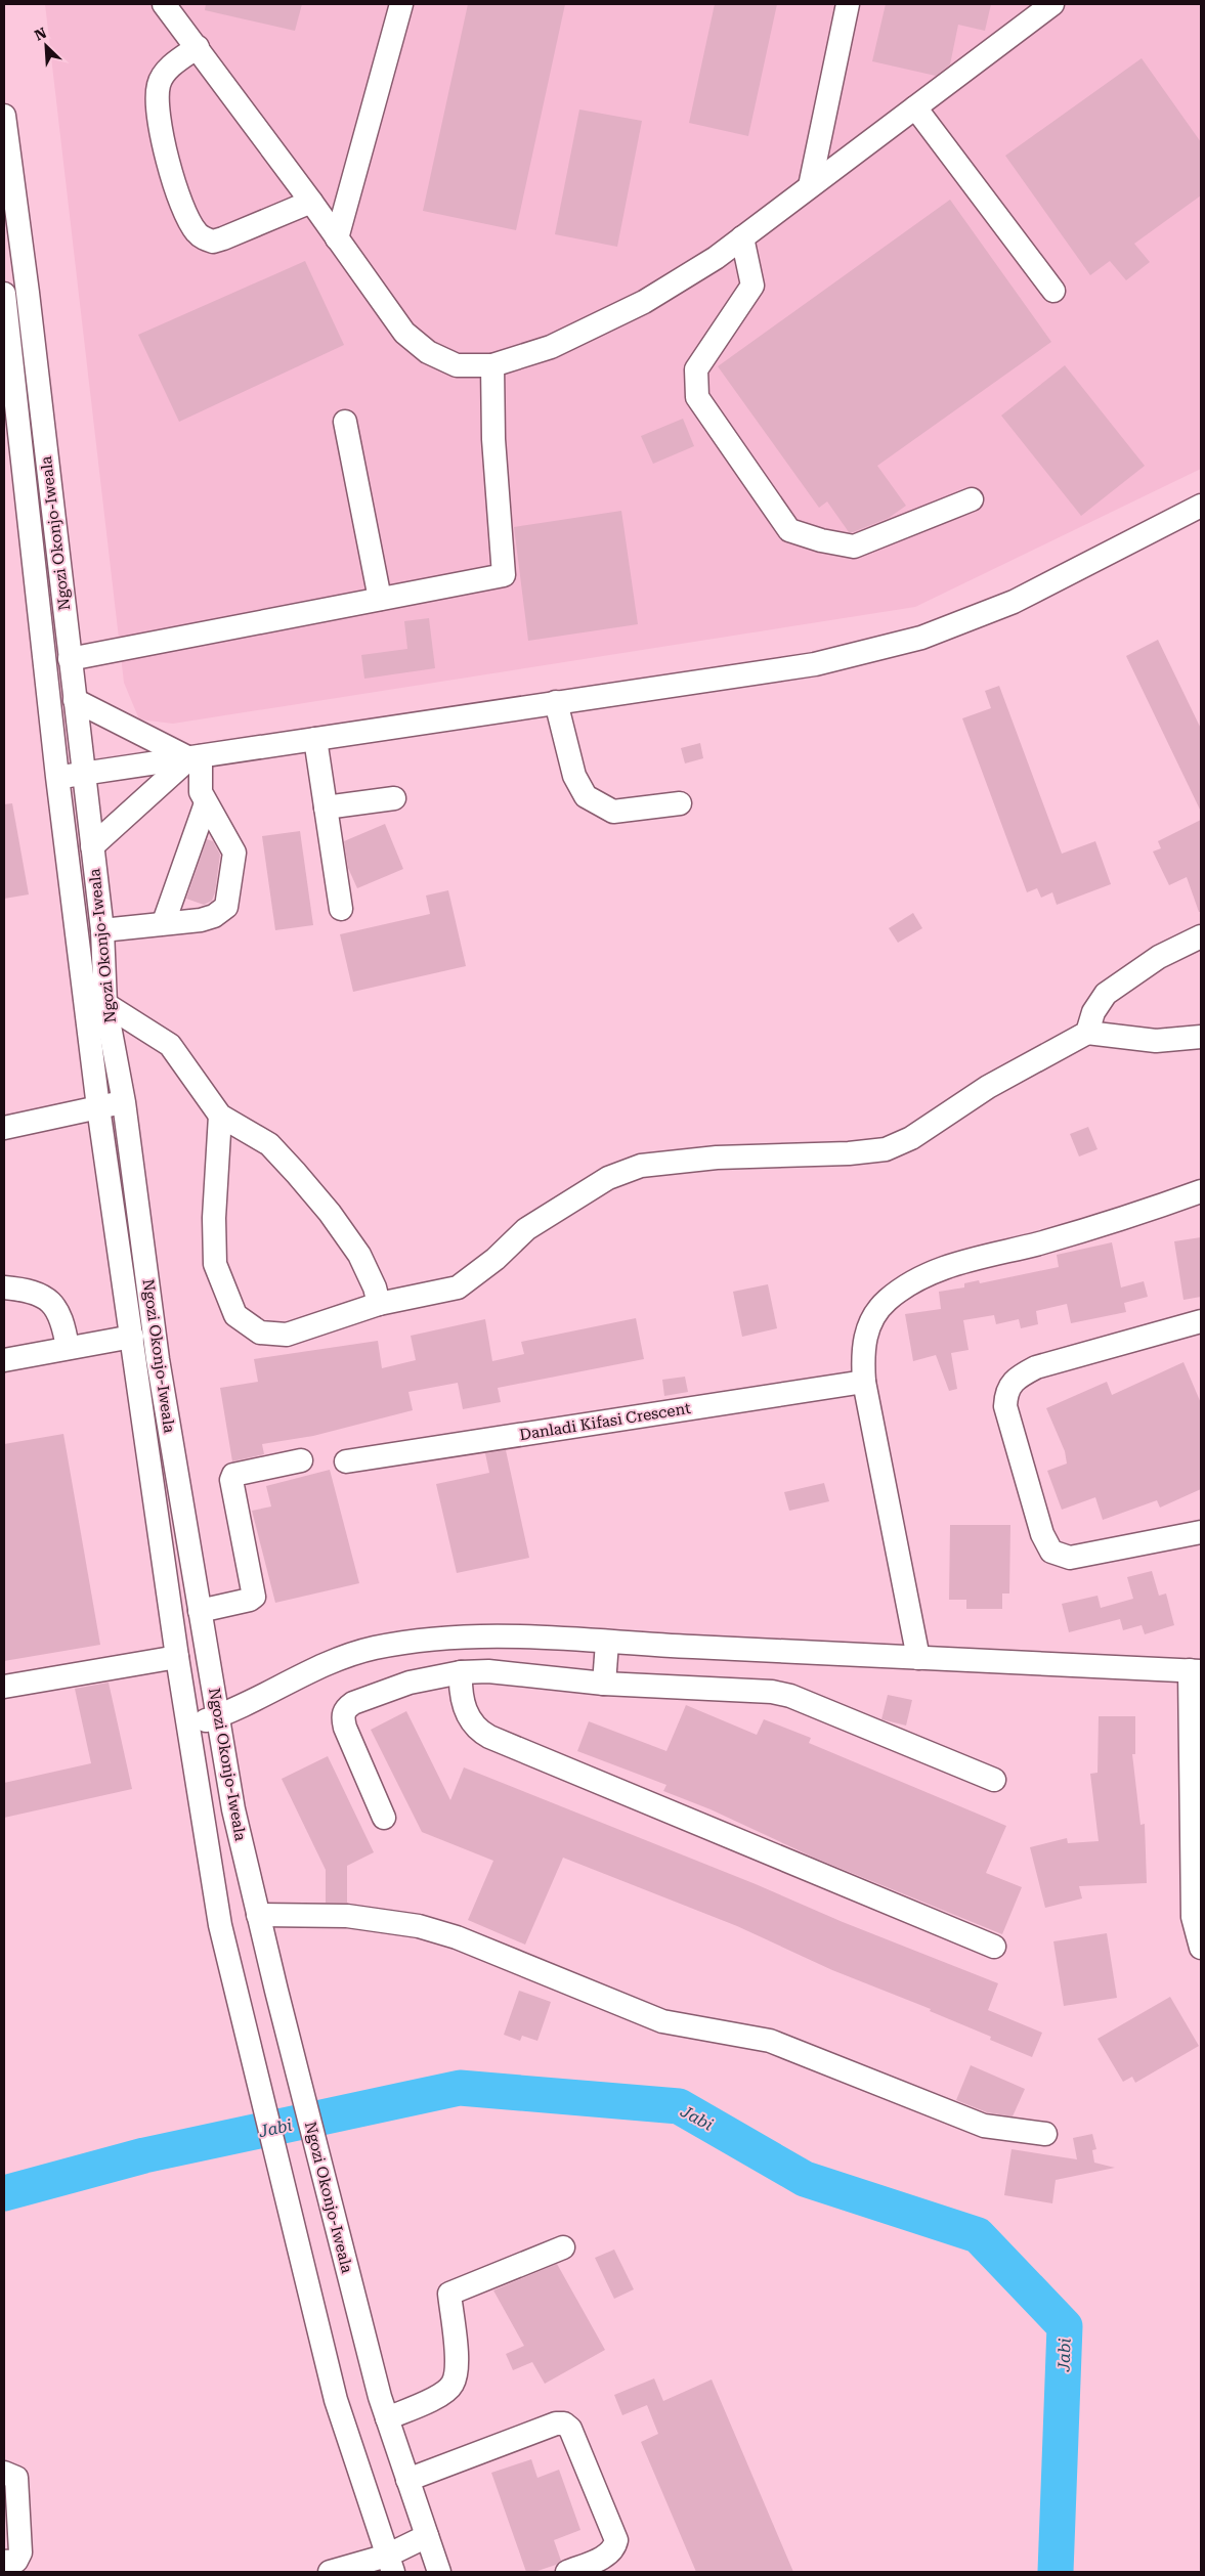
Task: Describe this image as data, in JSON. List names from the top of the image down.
{
  "streets": {
    "street": ["Ngozi Okonjo-Iweala", "Danladi Kifasi Crescent"]
  },
  "water": ["Jabi"],
  "north": "top left"
}
